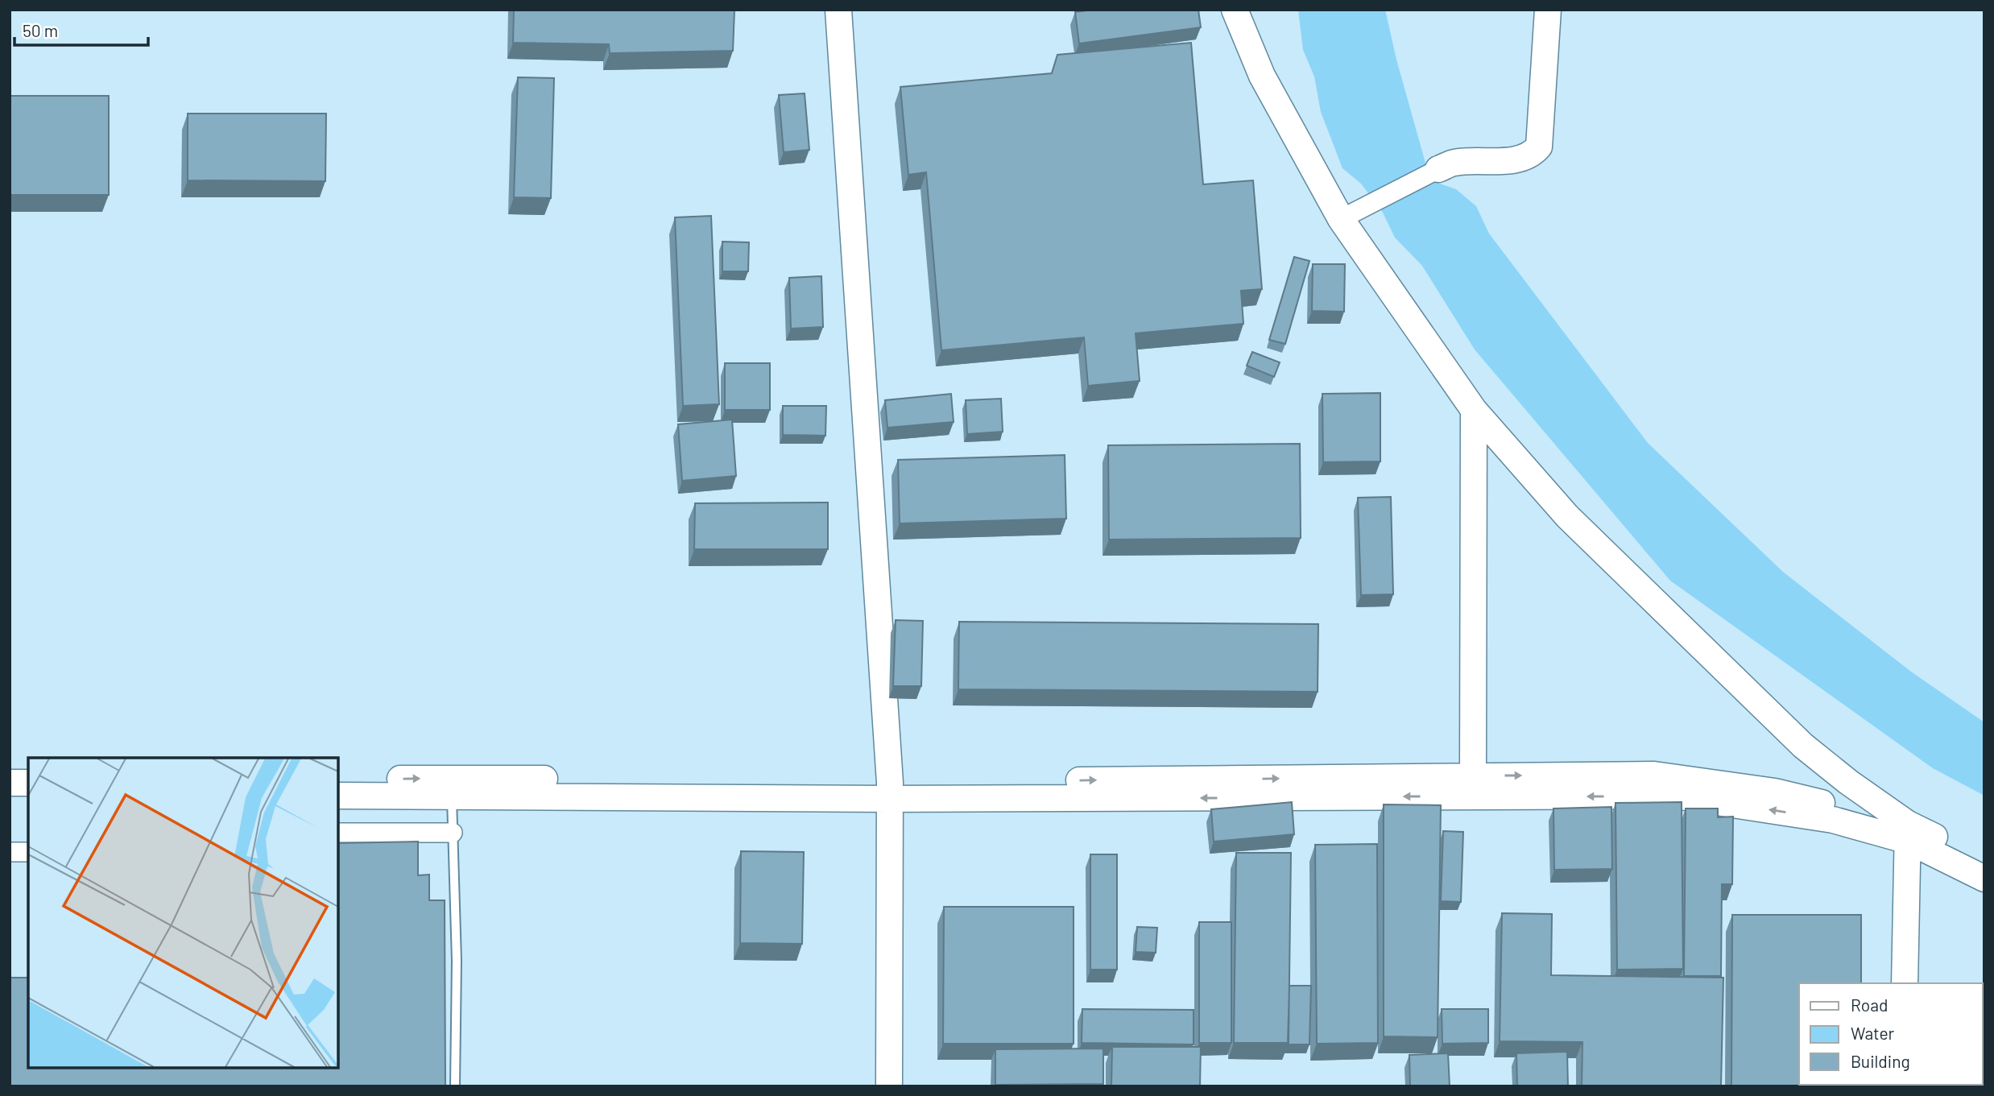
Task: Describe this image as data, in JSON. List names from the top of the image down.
{
  "legend": ["Road", "Water", "Building"],
  "scale_bar": "50 m"
}
